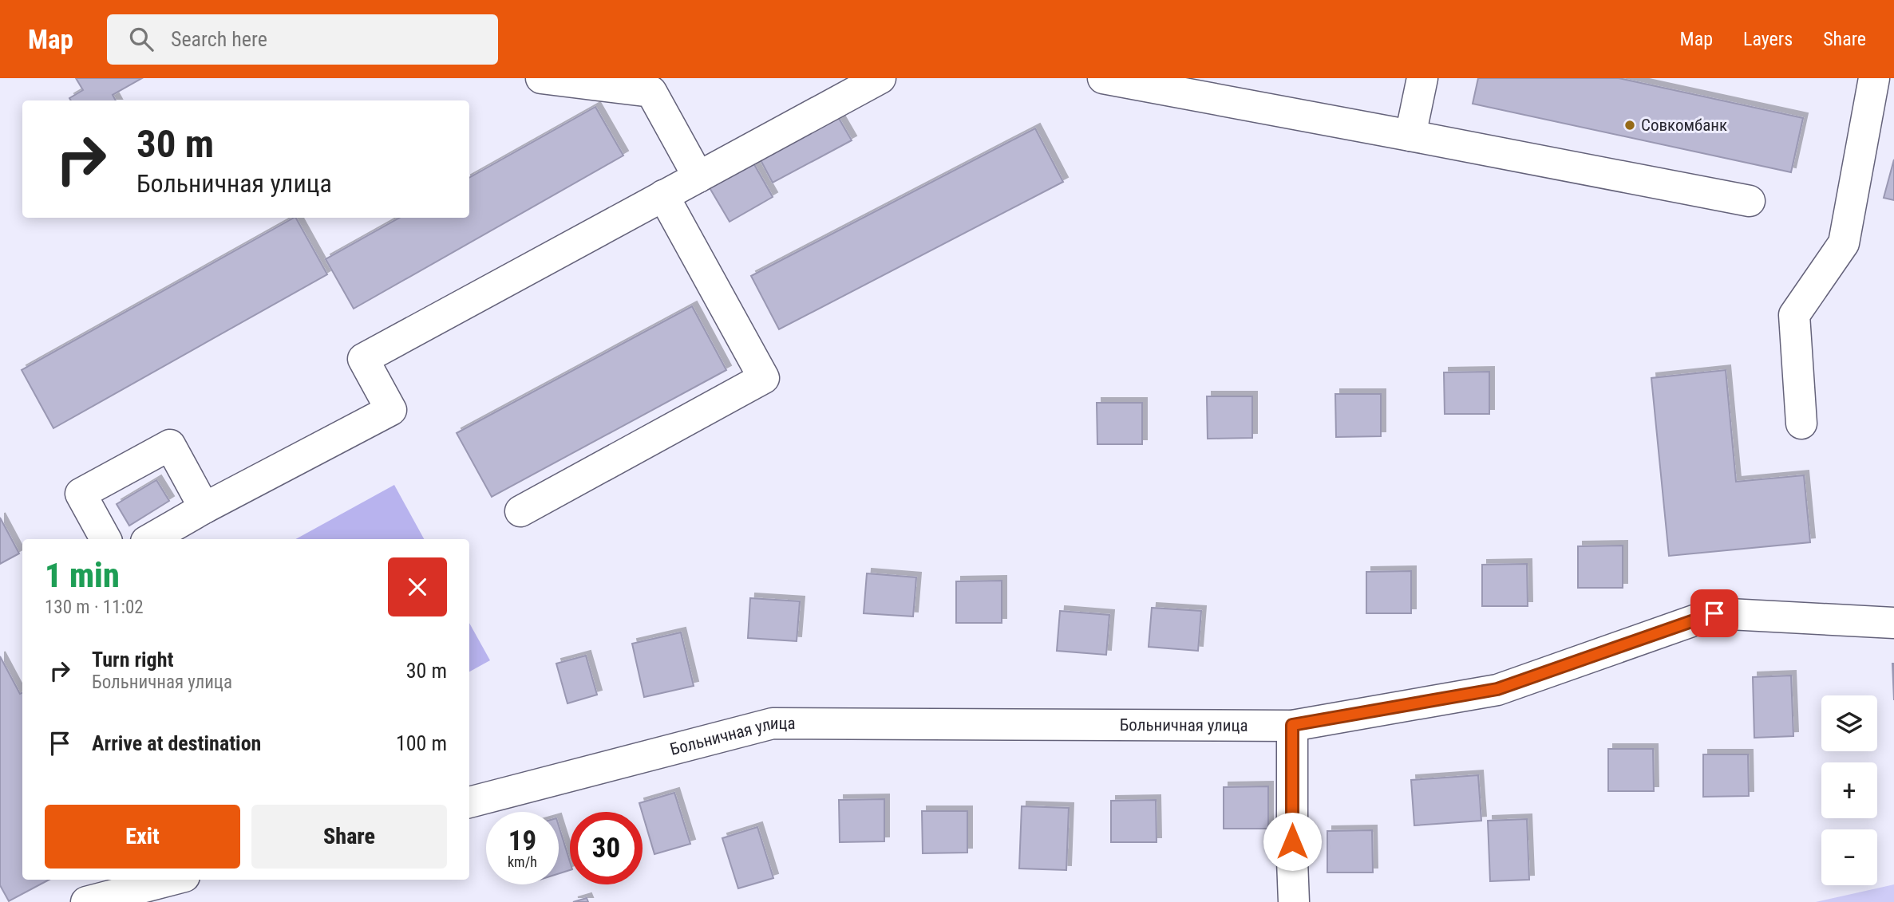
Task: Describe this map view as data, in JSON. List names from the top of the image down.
{
  "streets": {
    "street": ["Больничная улица"]
  },
  "places": ["Совкомбанк"],
  "page": {
    "header": "Map",
    "search": "Search here",
    "nav": ["Map", "Layers", "Share"],
    "turn": ["30 m", "Больничная улица"],
    "heading": ["1 min", "130 m · 11:02"],
    "list": [
      {
        "name": "Turn right",
        "note": "Больничная улица",
        "value": "30 m"
      },
      {
        "name": "Arrive at destination",
        "value": "100 m"
      }
    ],
    "map_buttons": ["+", "−"],
    "buttons": ["Exit", "Share"],
    "speed": "19 km/h",
    "limit": "30"
  }
}
